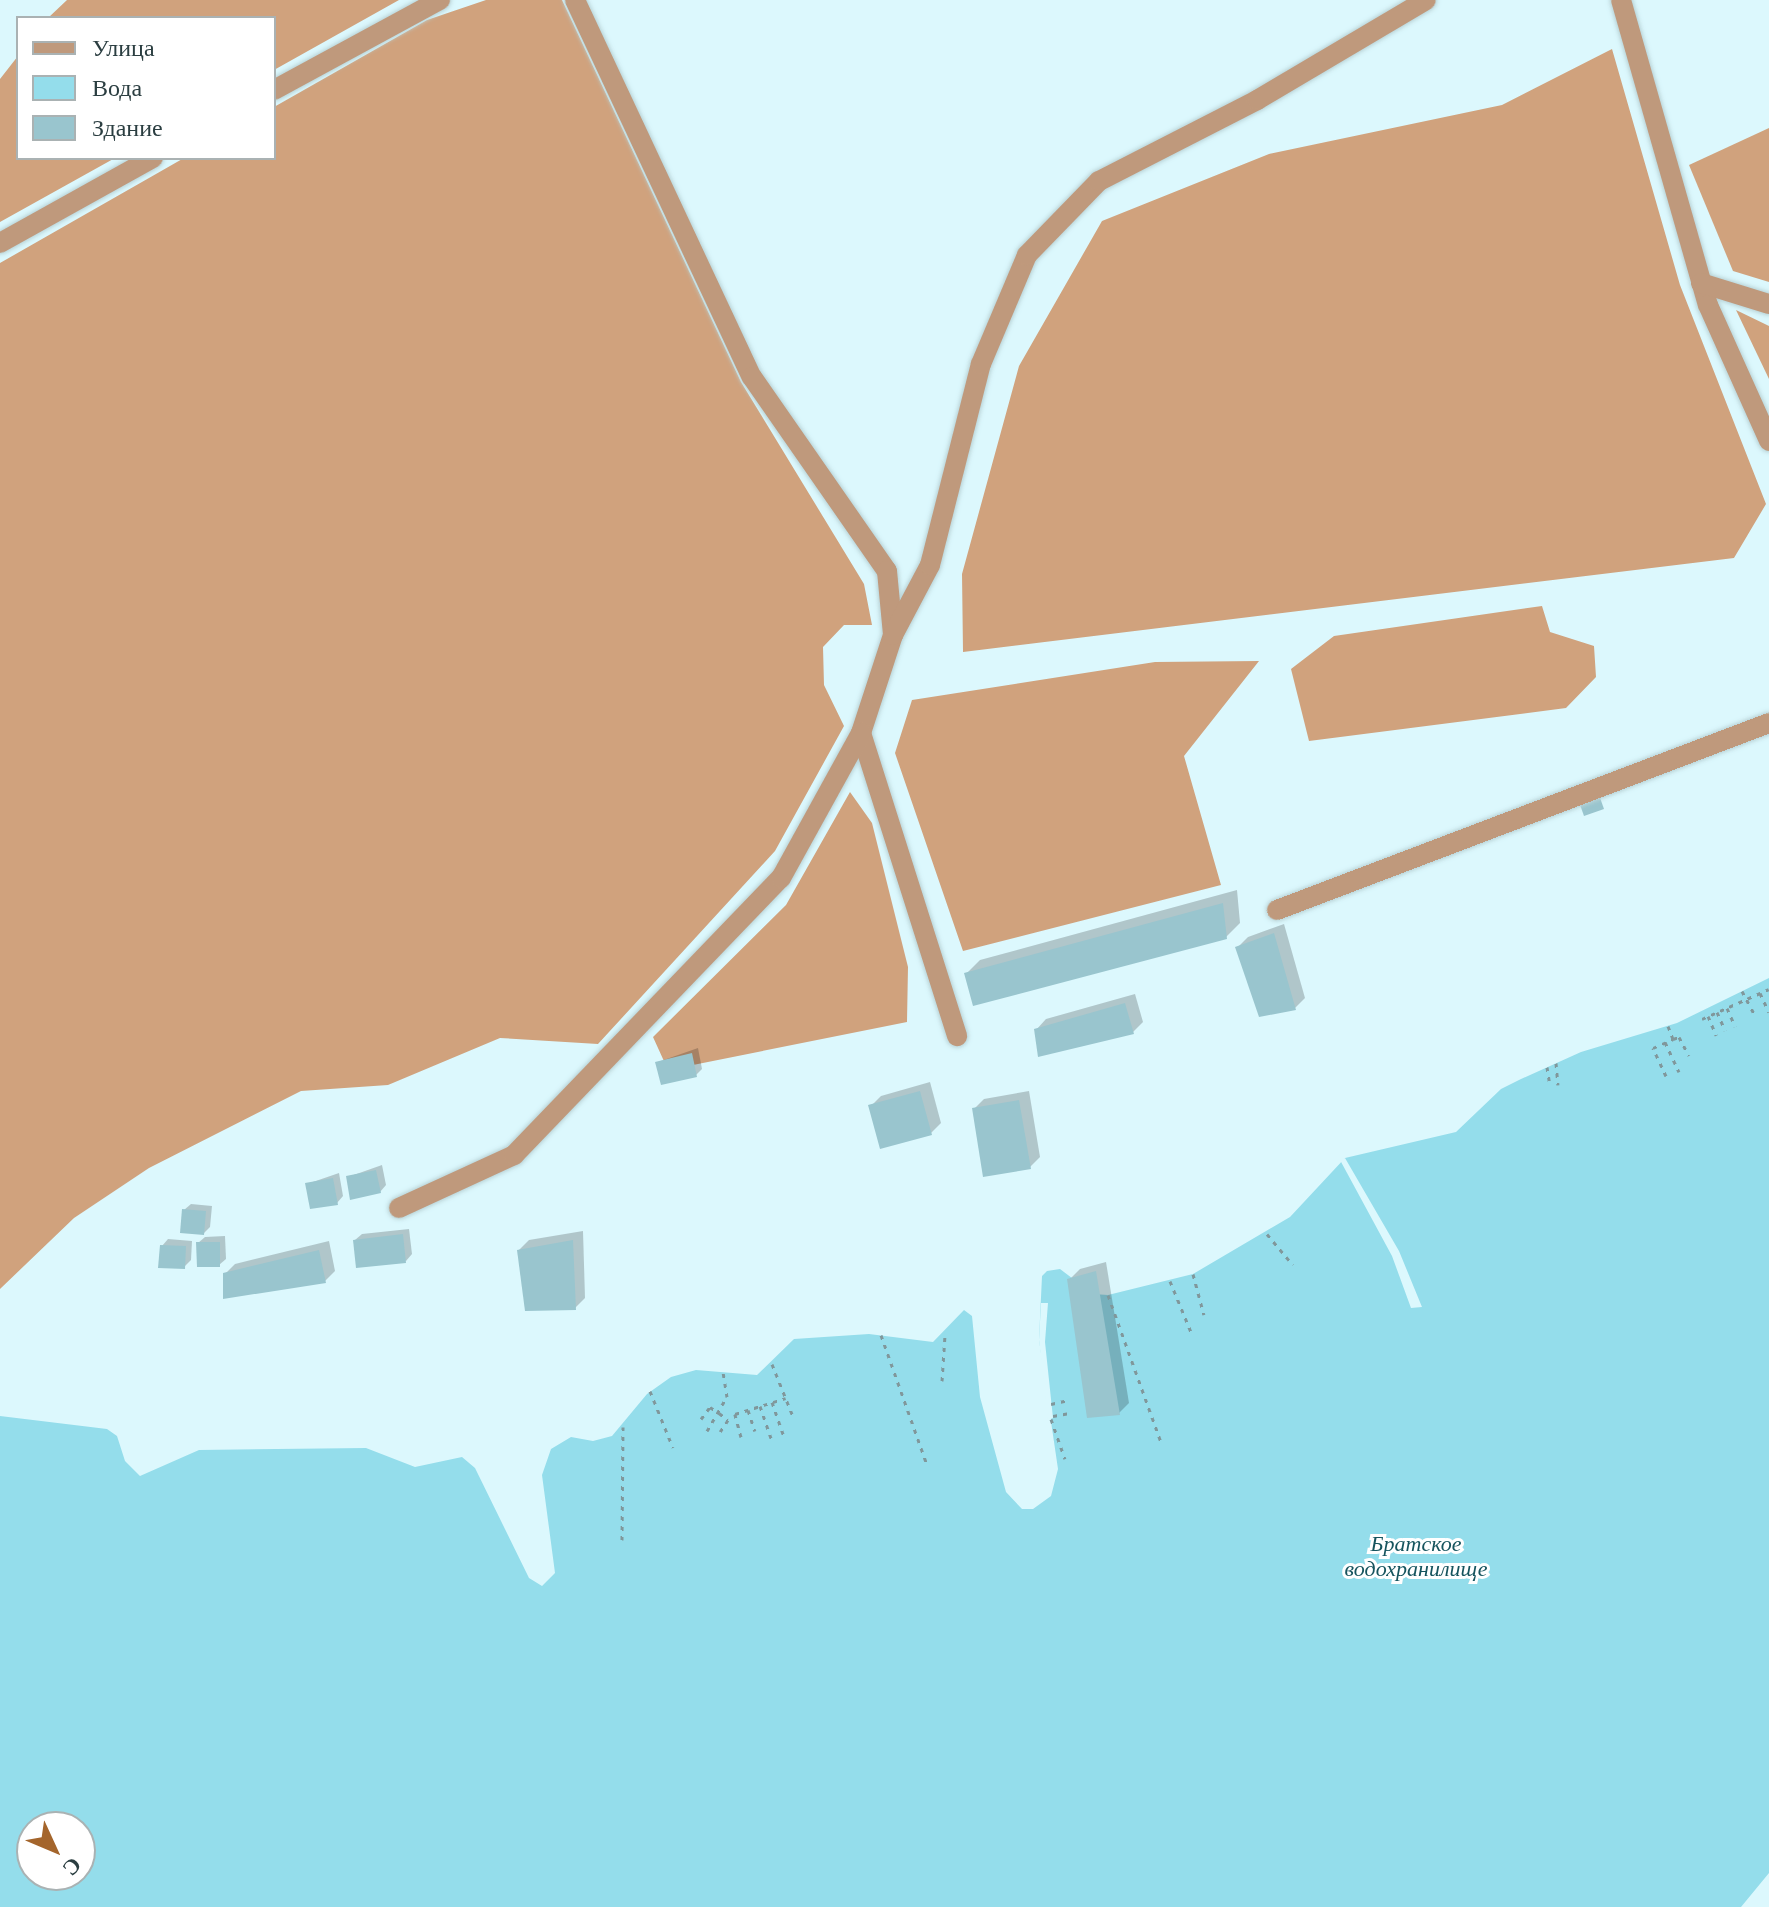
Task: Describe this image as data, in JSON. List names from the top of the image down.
{
  "water": ["Братское водохранилище"],
  "legend": ["Улица", "Вода", "Здание"],
  "north": "bottom right"
}
